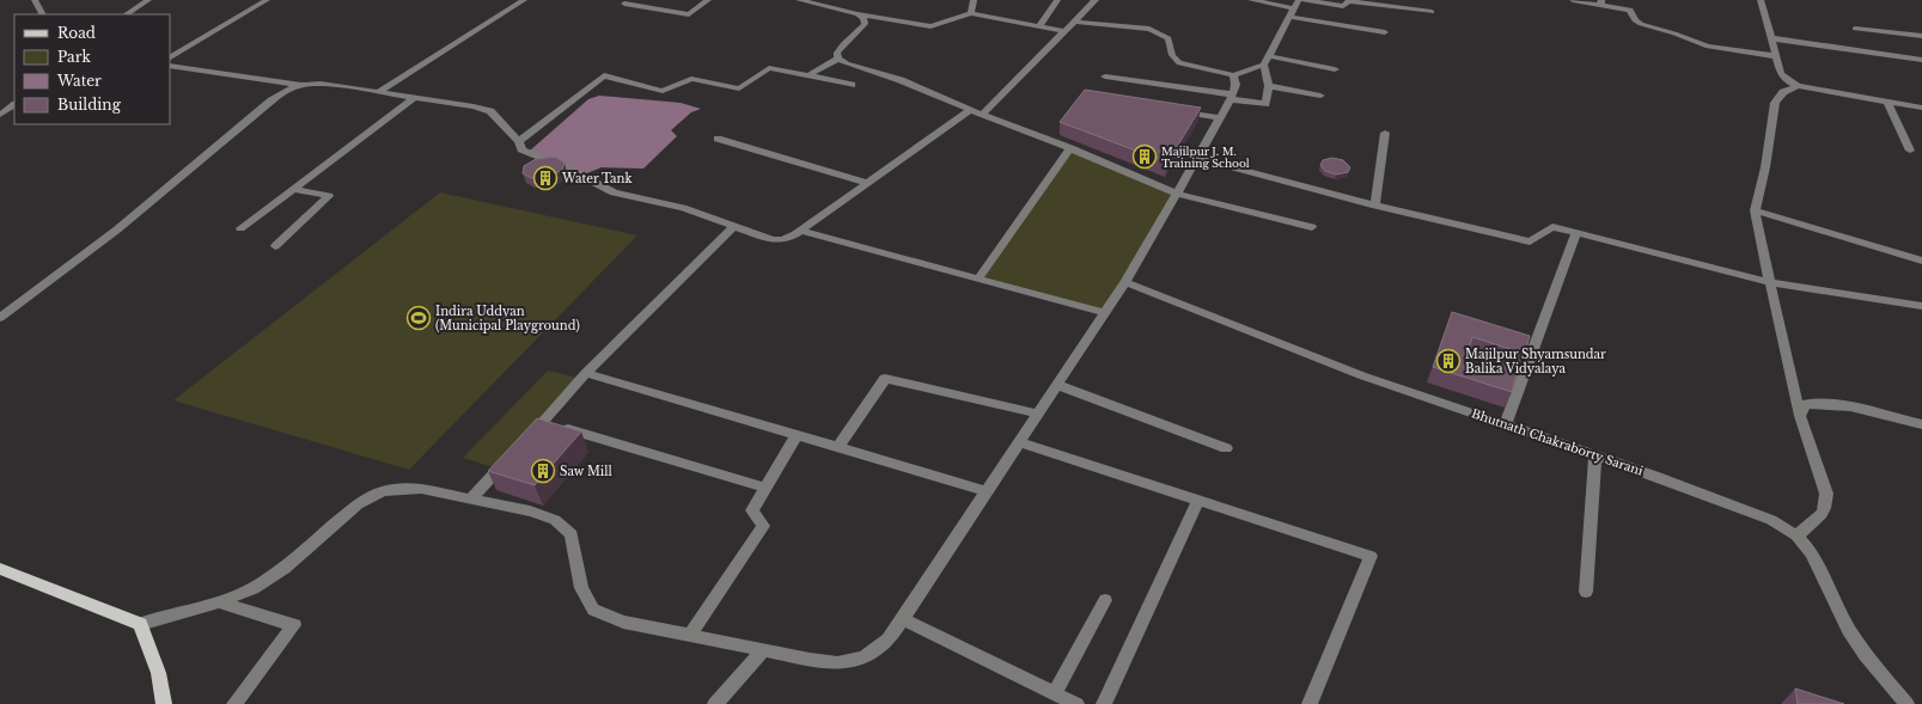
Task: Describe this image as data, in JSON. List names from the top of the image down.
{
  "streets": {
    "street": ["Bhutnath Chakraborty Sarani"]
  },
  "places": {
    "building": [
      "Majilpur J. M. Training School",
      "Water Tank",
      "Majilpur Shyamsundar Balika Vidyalaya",
      "Saw Mill"
    ],
    "sports": ["Indira Uddyan (Municipal Playground)"]
  },
  "legend": [
    "Road",
    "Park",
    "Water",
    "Building"
  ]
}
